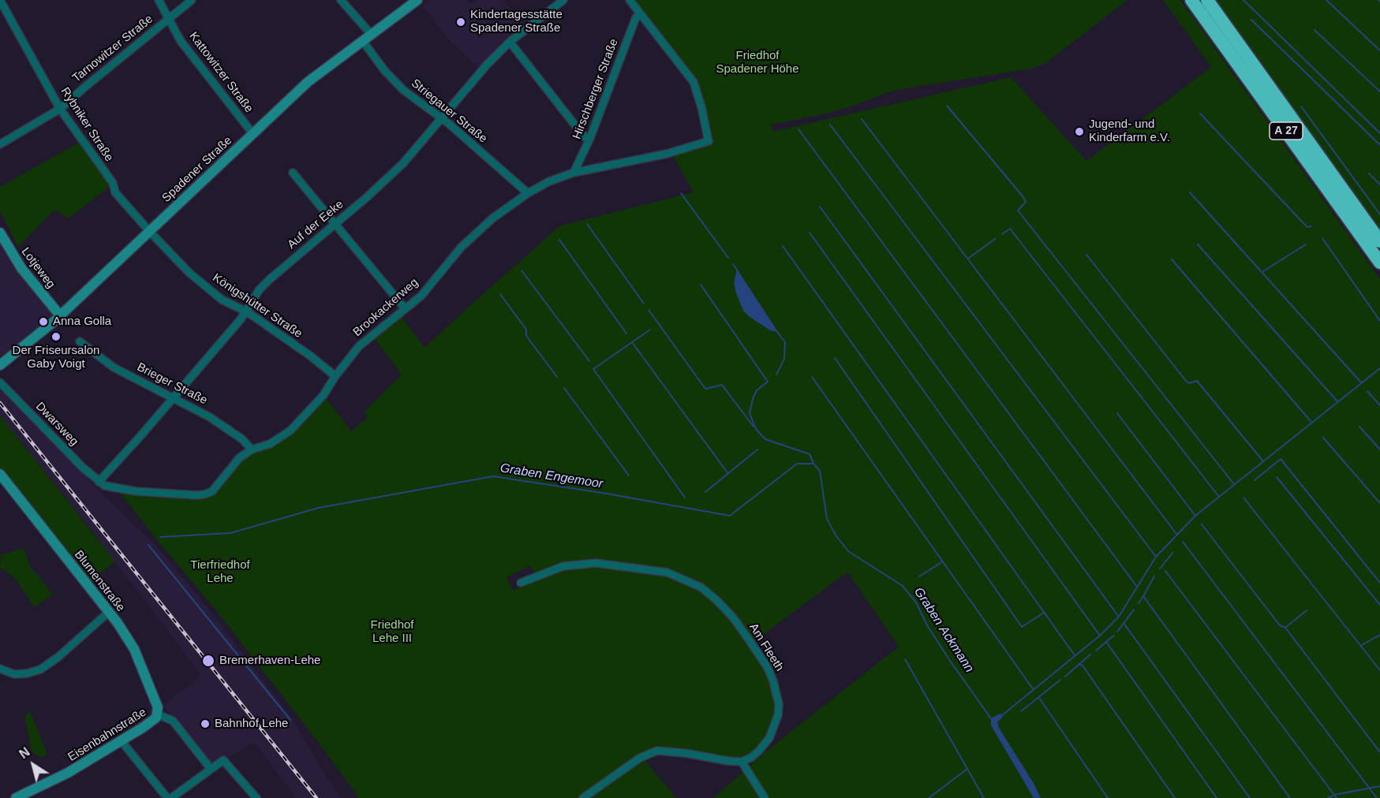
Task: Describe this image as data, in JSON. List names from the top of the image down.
{
  "streets": {
    "highway": ["A 27"],
    "street": [
      "Tarnowitzer Straße",
      "Kattowitzer Straße",
      "Hirschberger Straße",
      "Striegauer Straße",
      "Rybniker Straße",
      "Spadener Straße",
      "Auf der Eeke",
      "Lotjeweg",
      "Königshütter Straße",
      "Brookackerweg",
      "Brieger Straße",
      "Dwarsweg",
      "Blumenstraße",
      "Am Fleeth",
      "Eisenbahnstraße"
    ]
  },
  "crossings": [
    ["Tarnowitzer Straße", "Kattowitzer Straße"],
    ["Tarnowitzer Straße", "Rybniker Straße"],
    ["Kattowitzer Straße", "Spadener Straße"],
    ["Hirschberger Straße", "Brookackerweg"],
    ["Striegauer Straße", "Spadener Straße"],
    ["Striegauer Straße", "Auf der Eeke"],
    ["Striegauer Straße", "Brookackerweg"],
    ["Rybniker Straße", "Spadener Straße"],
    ["Rybniker Straße", "Königshütter Straße"],
    ["Spadener Straße", "Lotjeweg"],
    ["Spadener Straße", "Königshütter Straße"],
    ["Auf der Eeke", "Königshütter Straße"],
    ["Auf der Eeke", "Brookackerweg"],
    ["Auf der Eeke", "Brieger Straße"],
    ["Auf der Eeke", "Dwarsweg"],
    ["Königshütter Straße", "Brookackerweg"],
    ["Brookackerweg", "Brieger Straße"],
    ["Brookackerweg", "Dwarsweg"],
    ["Blumenstraße", "Eisenbahnstraße"]
  ],
  "water": ["Graben Engemoor", "Graben Ackmann"],
  "parks": ["Friedhof Spadener Höhe", "Tierfriedhof Lehe", "Friedhof Lehe III"],
  "places": [
    "Kindertagesstätte Spadener Straße",
    "Jugend- und Kinderfarm e.V.",
    "Anna Golla",
    "Der Friseursalon Gaby Voigt",
    "Bremerhaven-Lehe",
    "Bahnhof Lehe"
  ],
  "north": "top left"
}
